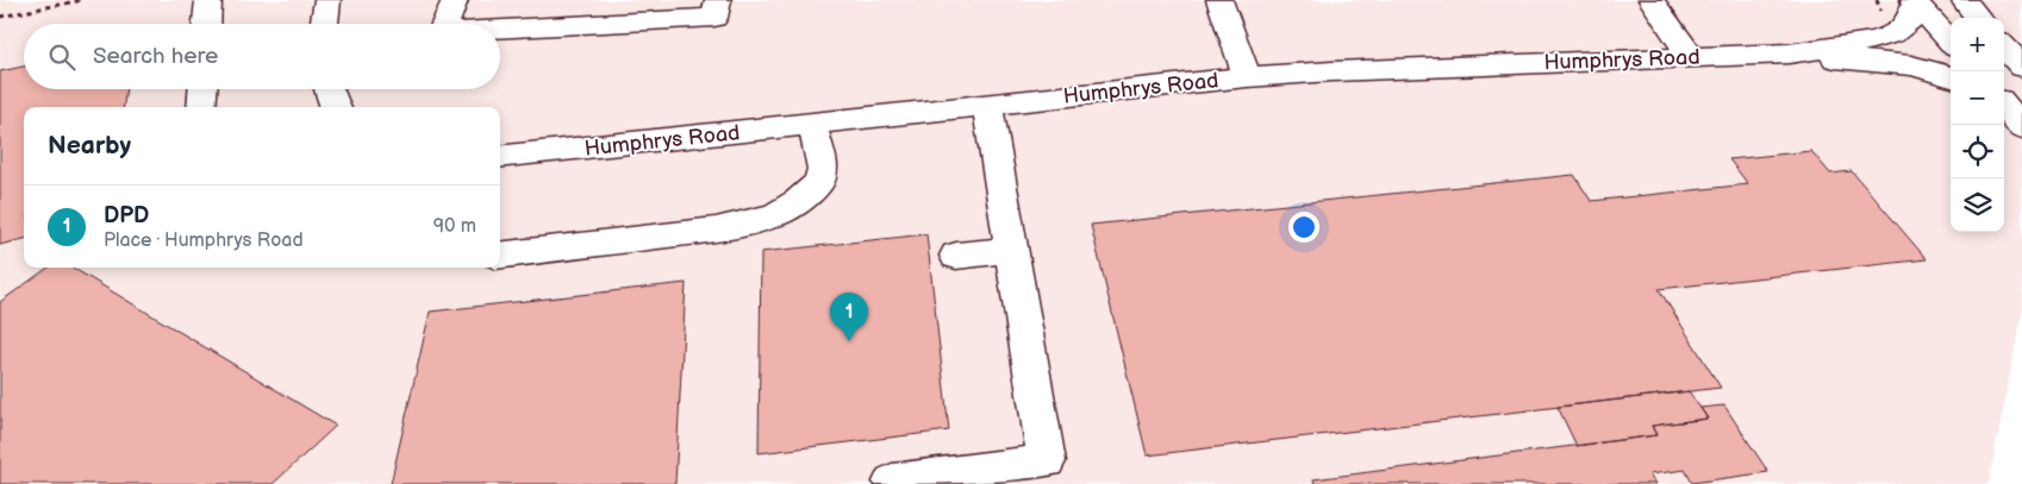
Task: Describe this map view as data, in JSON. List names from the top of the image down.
{
  "streets": {
    "street": ["Humphrys Road"]
  },
  "page": {
    "map_buttons": ["+", "−"],
    "search": "Search here",
    "heading": "Nearby",
    "list": [
      {
        "mark": "1",
        "name": "DPD",
        "note": "Place · Humphrys Road",
        "value": "90 m"
      }
    ],
    "pins": "1"
  }
}
